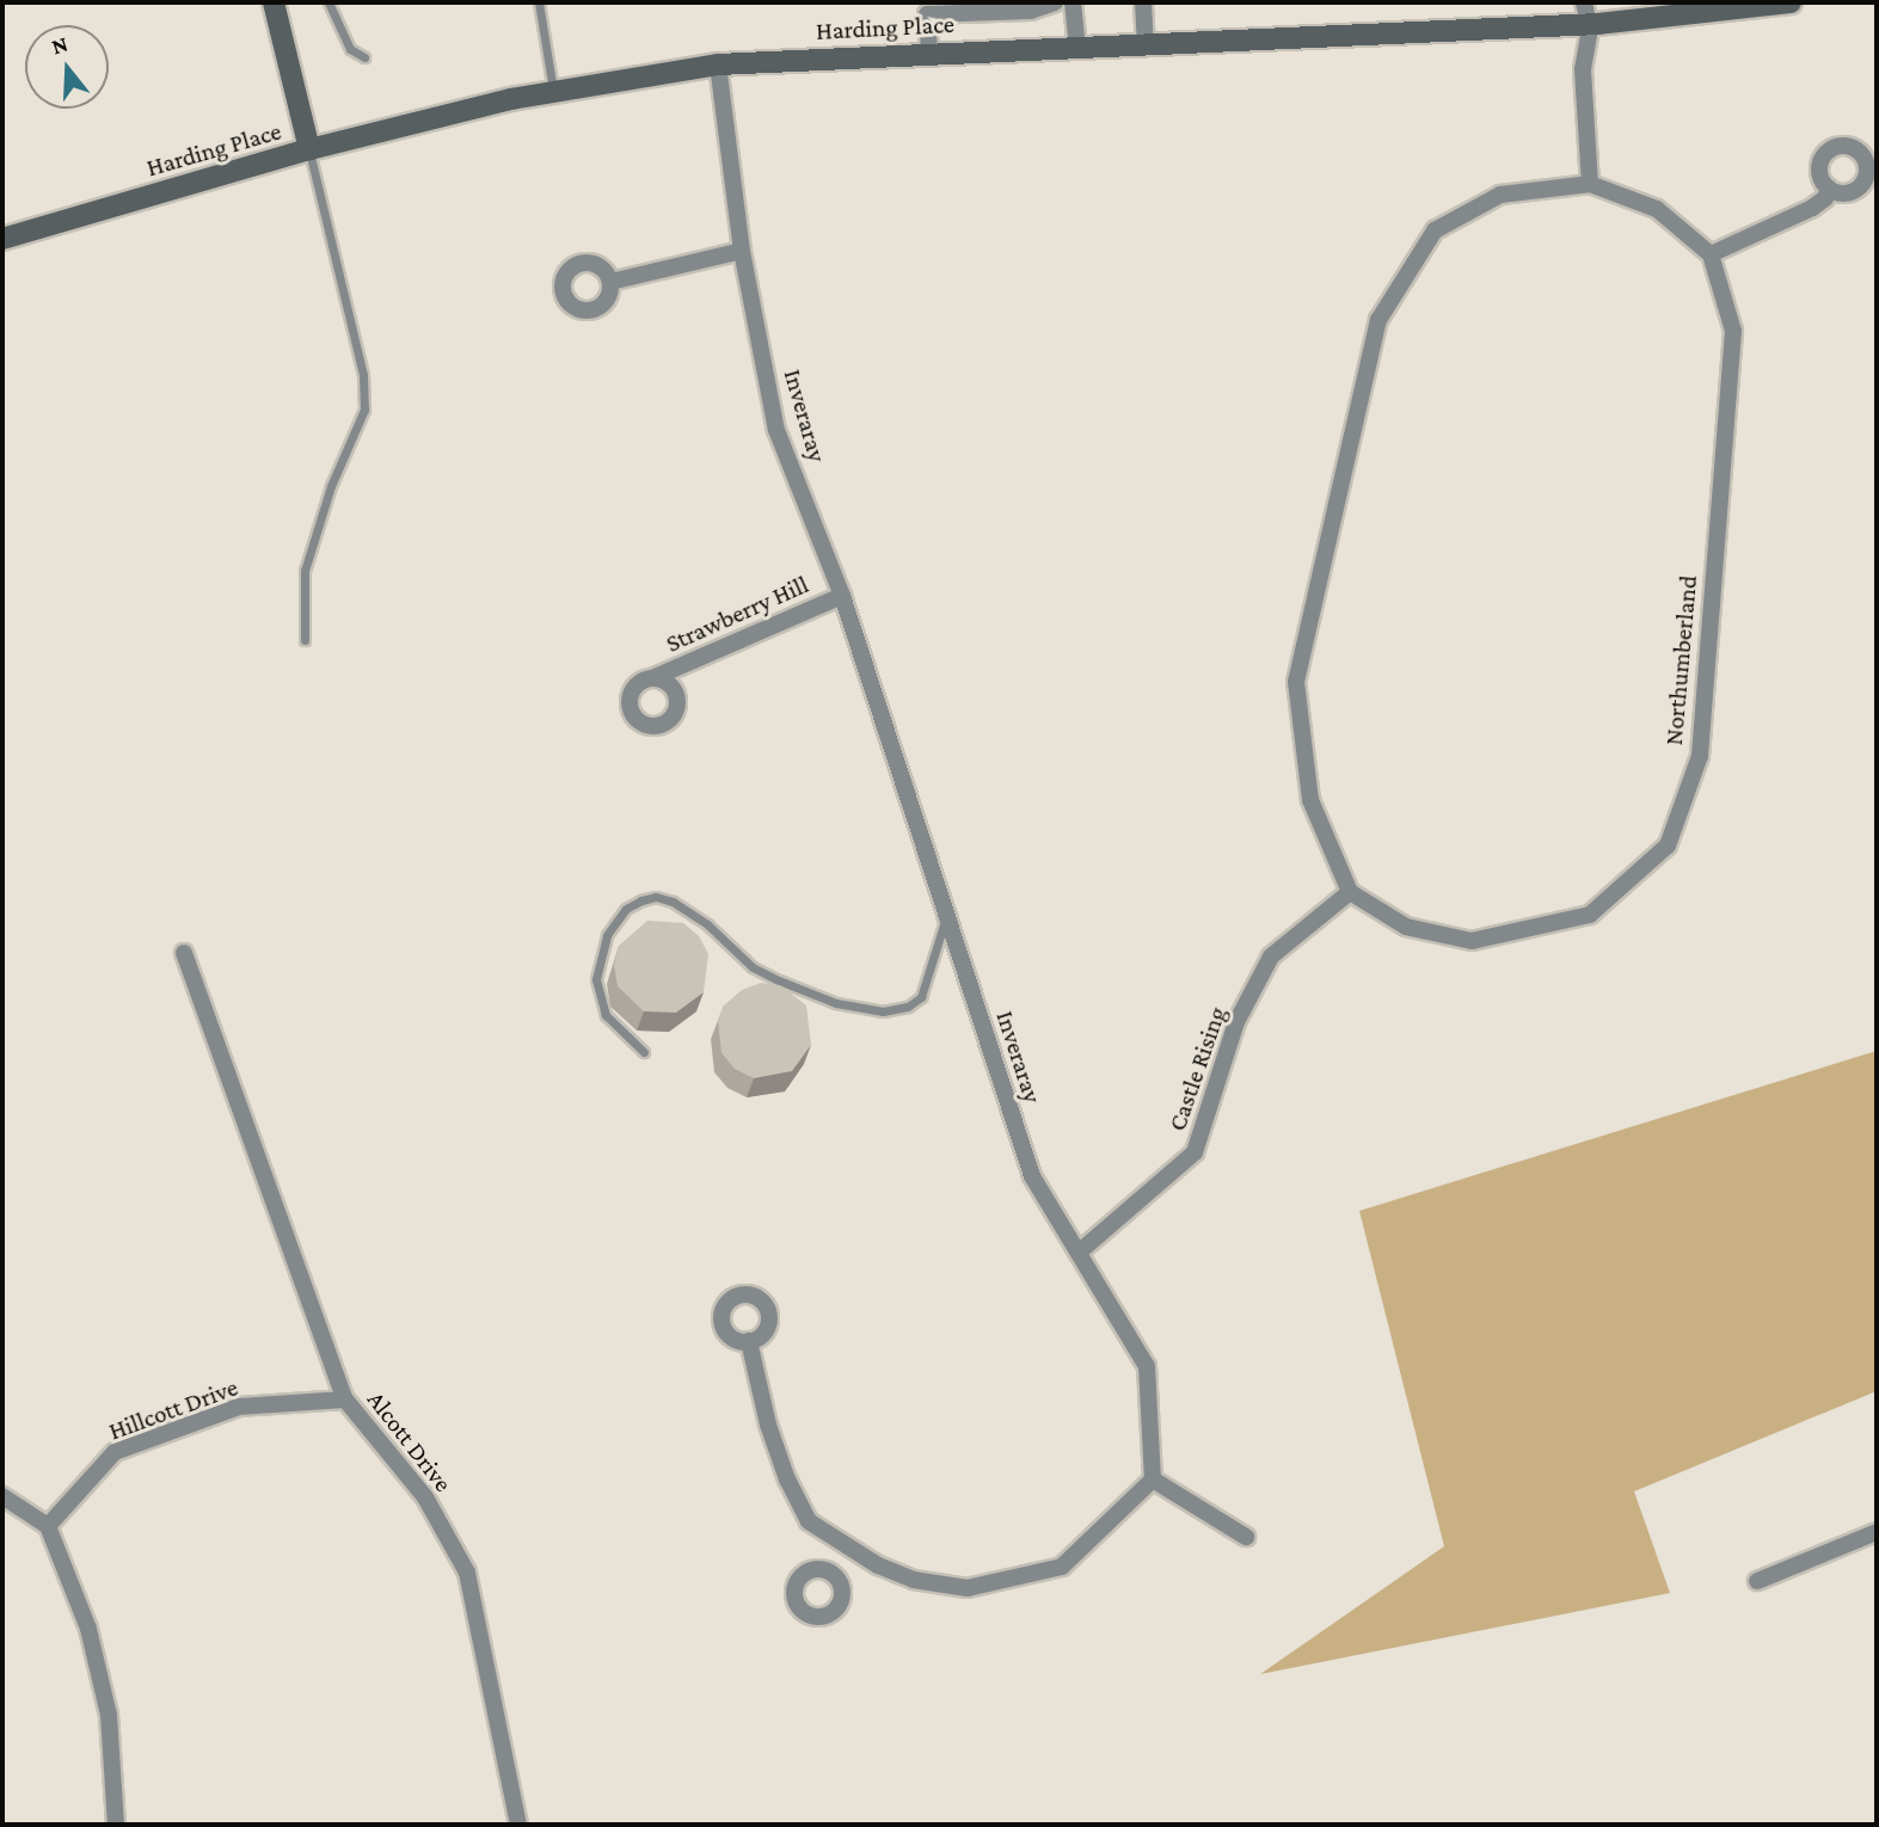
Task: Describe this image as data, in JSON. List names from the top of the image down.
{
  "streets": {
    "main road": ["Harding Place"],
    "street": [
      "Inveraray",
      "Strawberry Hill",
      "Northumberland",
      "Castle Rising",
      "Hillcott Drive",
      "Alcott Drive"
    ]
  },
  "crossings": [
    ["Harding Place", "Inveraray"],
    ["Inveraray", "Strawberry Hill"],
    ["Inveraray", "Castle Rising"],
    ["Northumberland", "Castle Rising"],
    ["Hillcott Drive", "Alcott Drive"]
  ],
  "north": "top"
}
